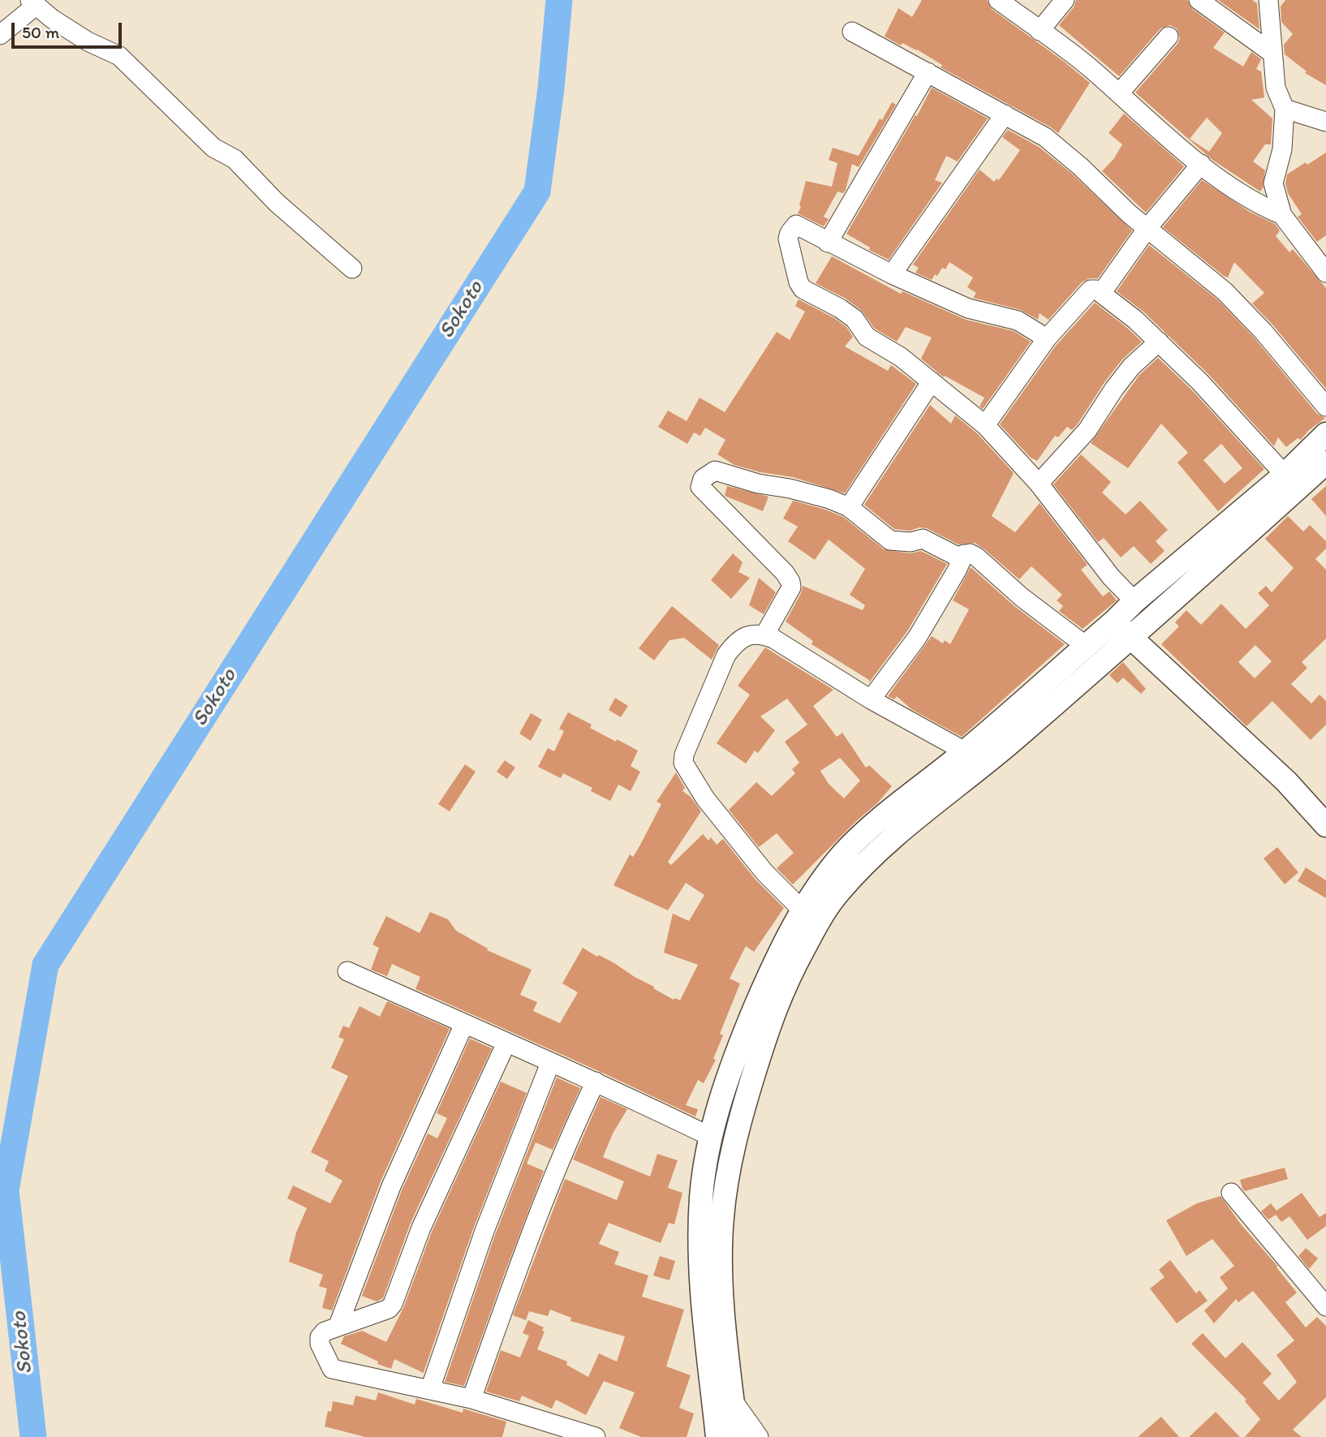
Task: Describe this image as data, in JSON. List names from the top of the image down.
{
  "water": ["Sokoto"],
  "scale_bar": "50 m"
}
